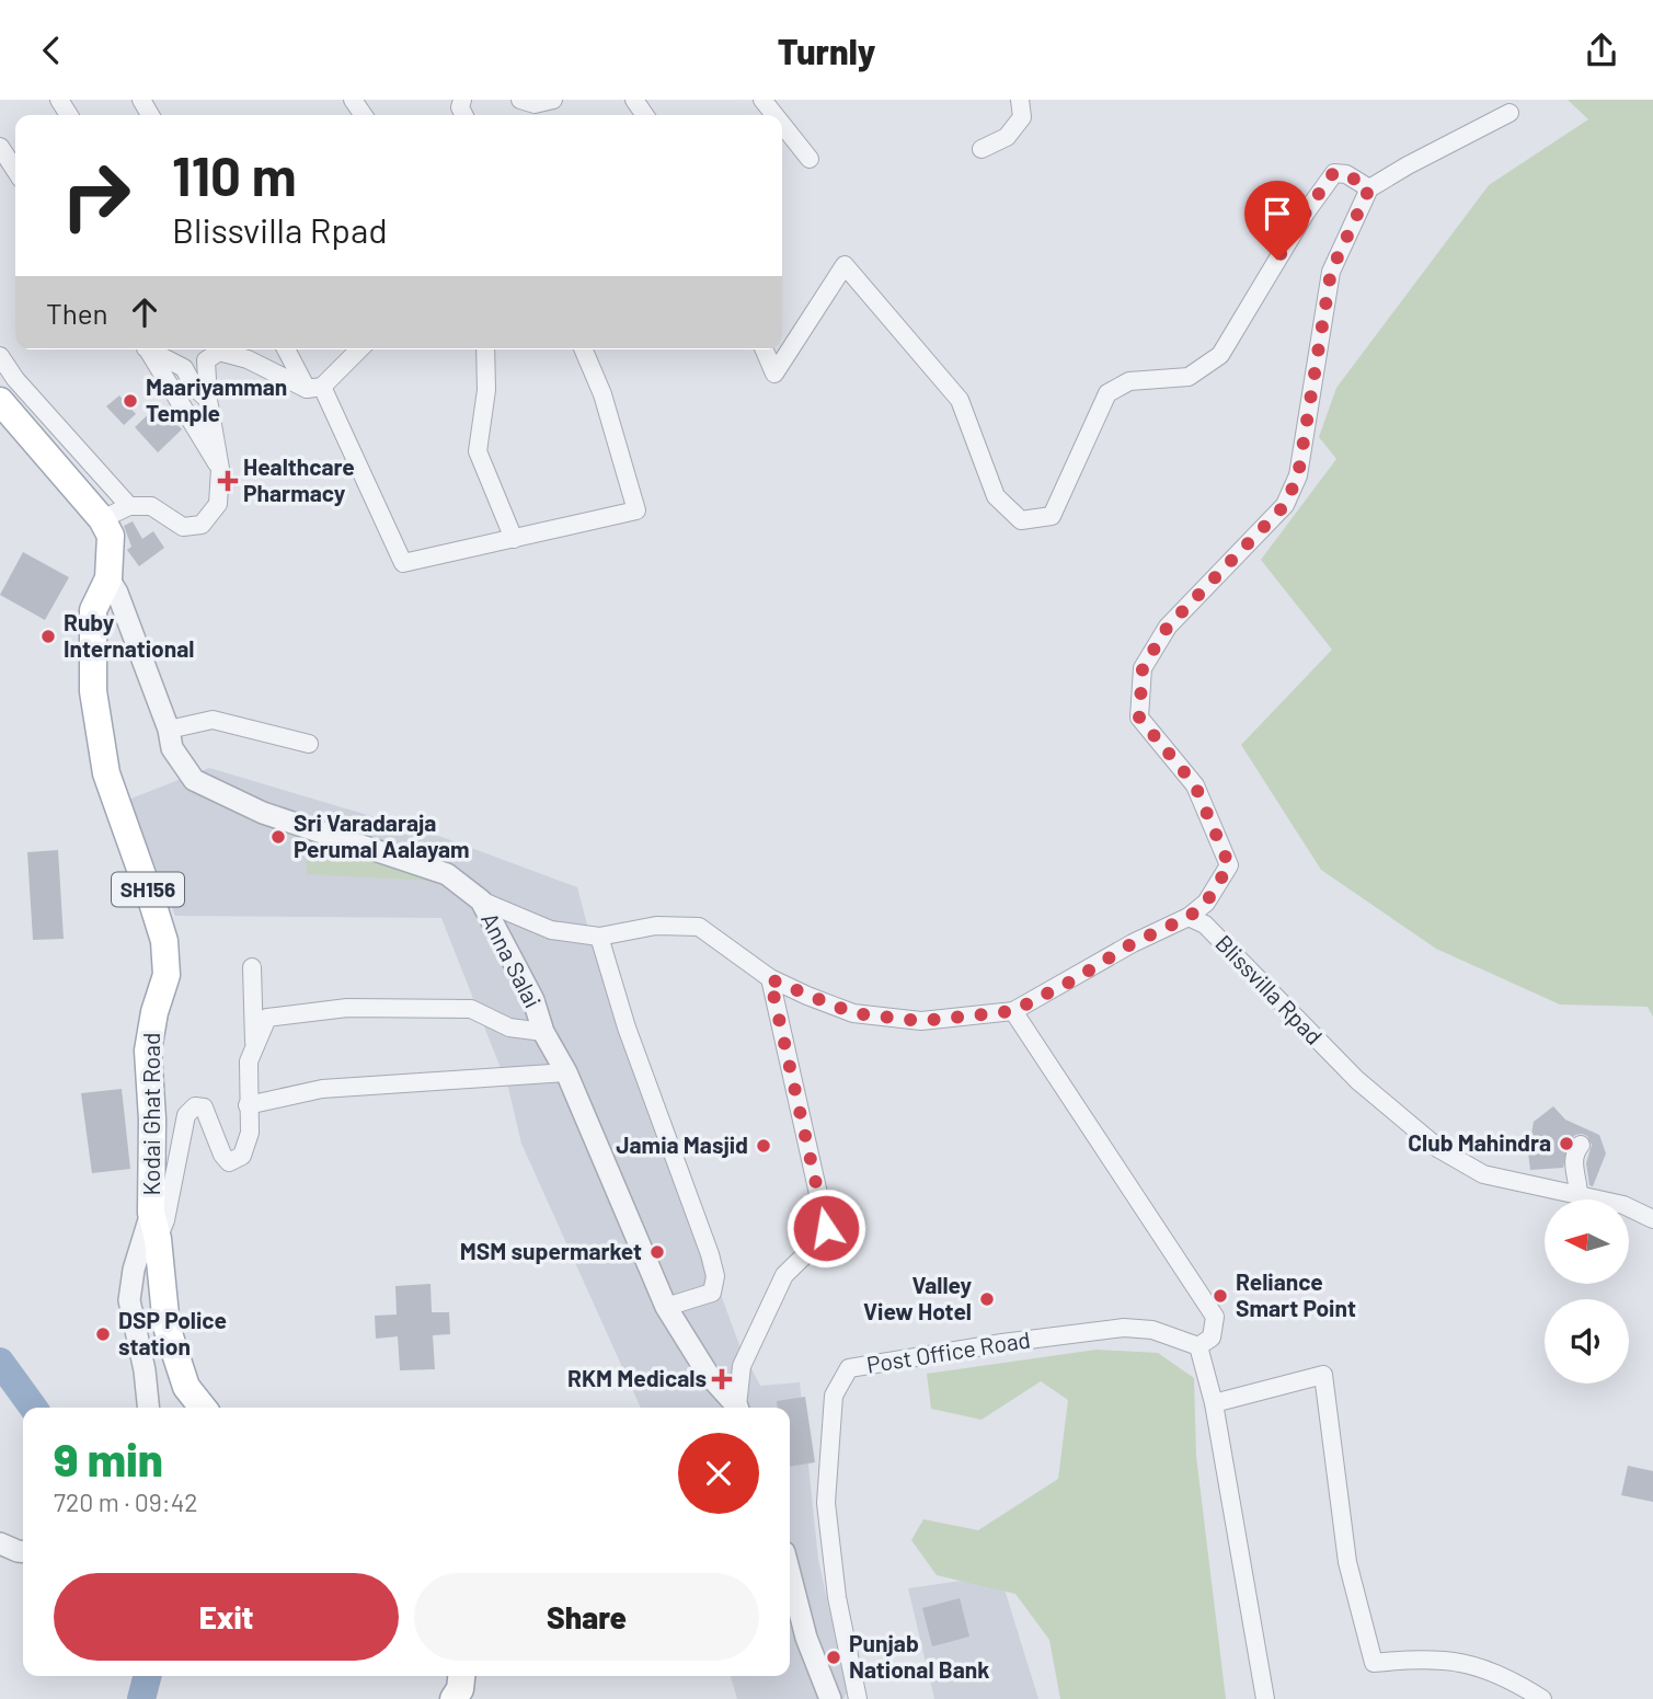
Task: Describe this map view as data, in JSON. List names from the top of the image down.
{
  "streets": {
    "main road": ["SH156", "Kodai Ghat Road"],
    "street": ["Anna Salai", "Blissvilla Rpad", "Post Office Road"]
  },
  "crossings": [
    ["Anna Salai", "Kodai Ghat Road"]
  ],
  "places": {
    "other": [
      "Maariyamman Temple",
      "Ruby International",
      "Sri Varadaraja Perumal Aalayam",
      "Club Mahindra",
      "Jamia Masjid",
      "MSM supermarket",
      "Reliance Smart Point",
      "Valley View Hotel",
      "DSP Police station",
      "Punjab National Bank"
    ],
    "health": ["Healthcare Pharmacy", "RKM Medicals"]
  },
  "north": "left",
  "page": {
    "header": "Turnly",
    "turn": ["110 m", "Blissvilla Rpad"],
    "then": "Then",
    "heading": ["9 min", "720 m · 09:42"],
    "buttons": ["Exit", "Share"]
  }
}
